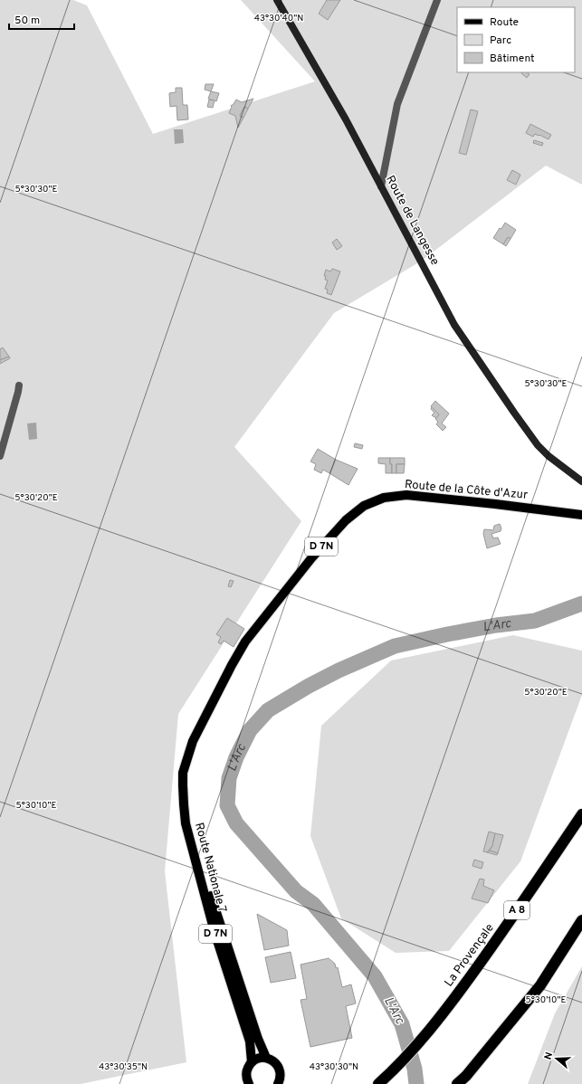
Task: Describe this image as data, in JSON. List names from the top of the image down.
{
  "streets": {
    "highway": ["A 8", "La Provençale"],
    "main road": ["Route de la Côte d'Azur", "D 7N", "Route Nationale 7"],
    "street": ["Route de Langesse"]
  },
  "crossings": [
    ["Route de la Côte d'Azur", "Route Nationale 7"]
  ],
  "water": ["L'Arc"],
  "legend": ["Route", "Parc", "Bâtiment"],
  "scale_bar": "50 m",
  "north": "left",
  "coordinates": [
    "43°30'40\"N",
    "5°30'30\"E",
    "5°30'20\"E",
    "5°30'10\"E",
    "43°30'35\"N",
    "43°30'30\"N"
  ]
}
